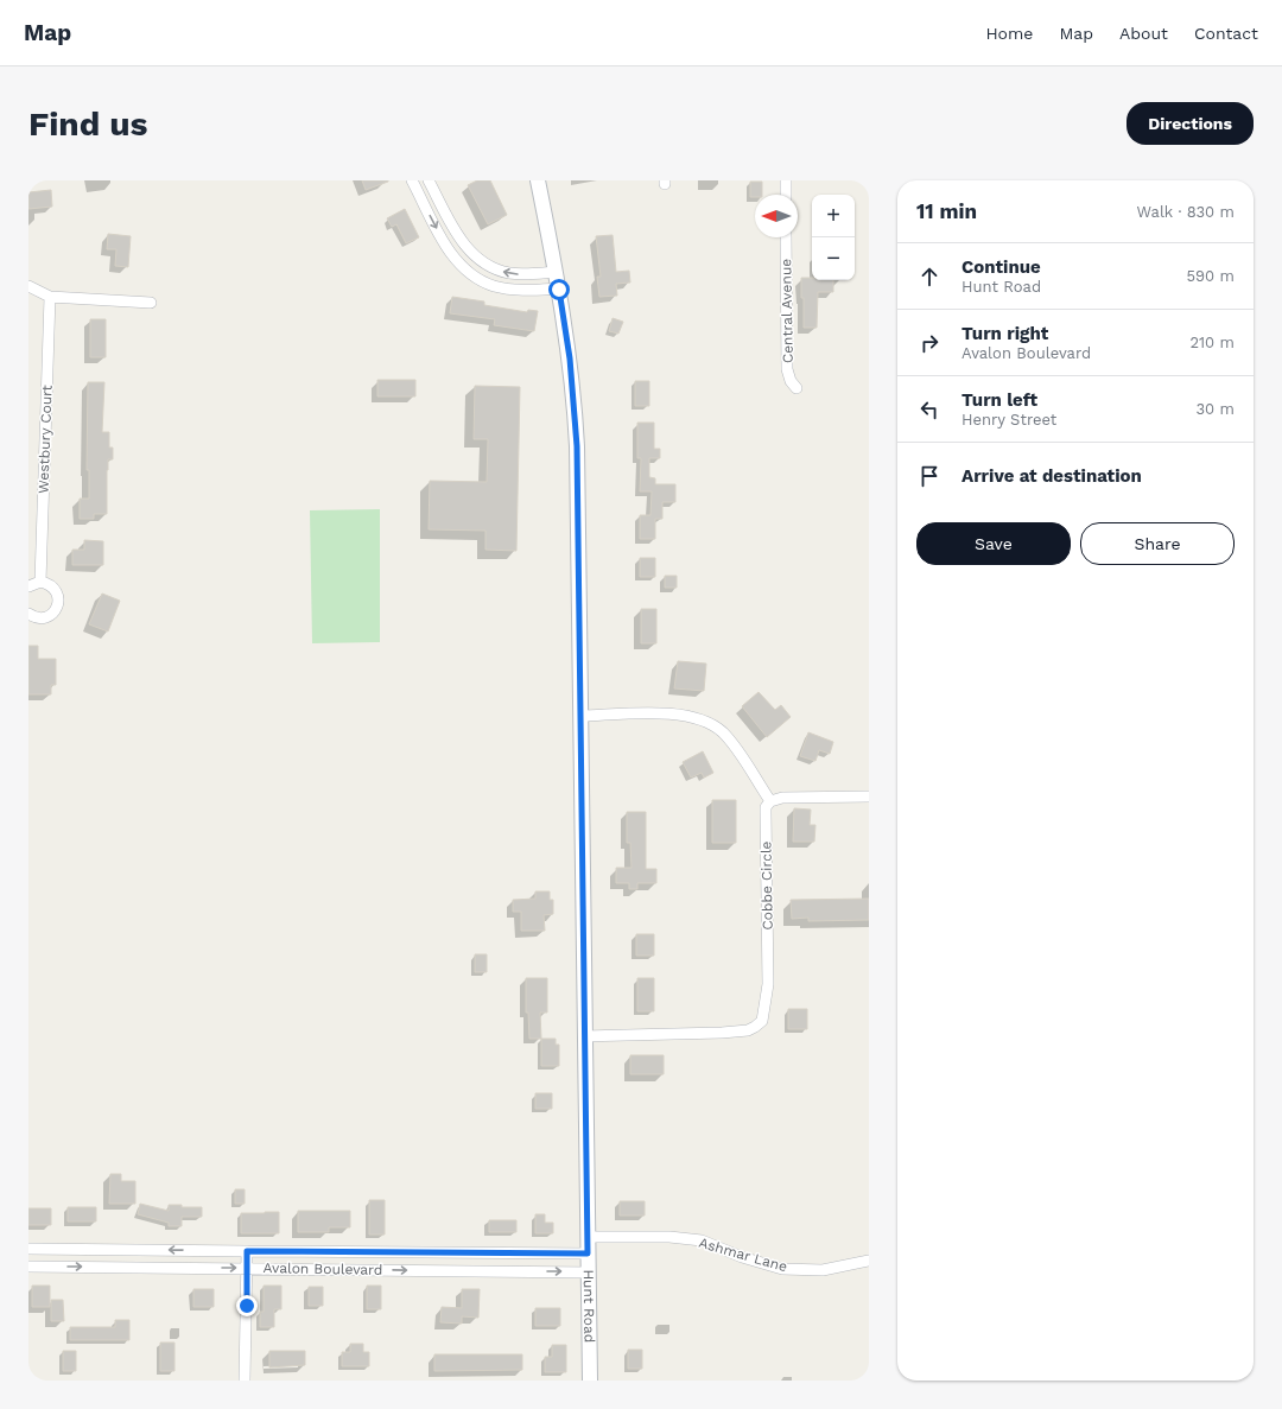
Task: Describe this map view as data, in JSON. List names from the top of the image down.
{
  "streets": {
    "street": [
      "Central Avenue",
      "Westbury Court",
      "Cobbe Circle",
      "Ashmar Lane",
      "Avalon Boulevard",
      "Hunt Road"
    ]
  },
  "crossings": [
    ["Cobbe Circle", "Hunt Road"],
    ["Ashmar Lane", "Hunt Road"],
    ["Avalon Boulevard", "Hunt Road"]
  ],
  "north": "left",
  "page": {
    "header": "Map",
    "nav": [
      "Home",
      "Map",
      "About",
      "Contact"
    ],
    "buttons": [
      "Directions",
      ["Save", "Share"]
    ],
    "title": "Find us",
    "heading": ["11 min", "Walk · 830 m"],
    "map_buttons": ["+", "−"],
    "list": [
      ["Continue", "Hunt Road", "590 m"],
      ["Turn right", "Avalon Boulevard", "210 m"],
      ["Turn left", "Henry Street", "30 m"],
      "Arrive at destination"
    ]
  }
}
